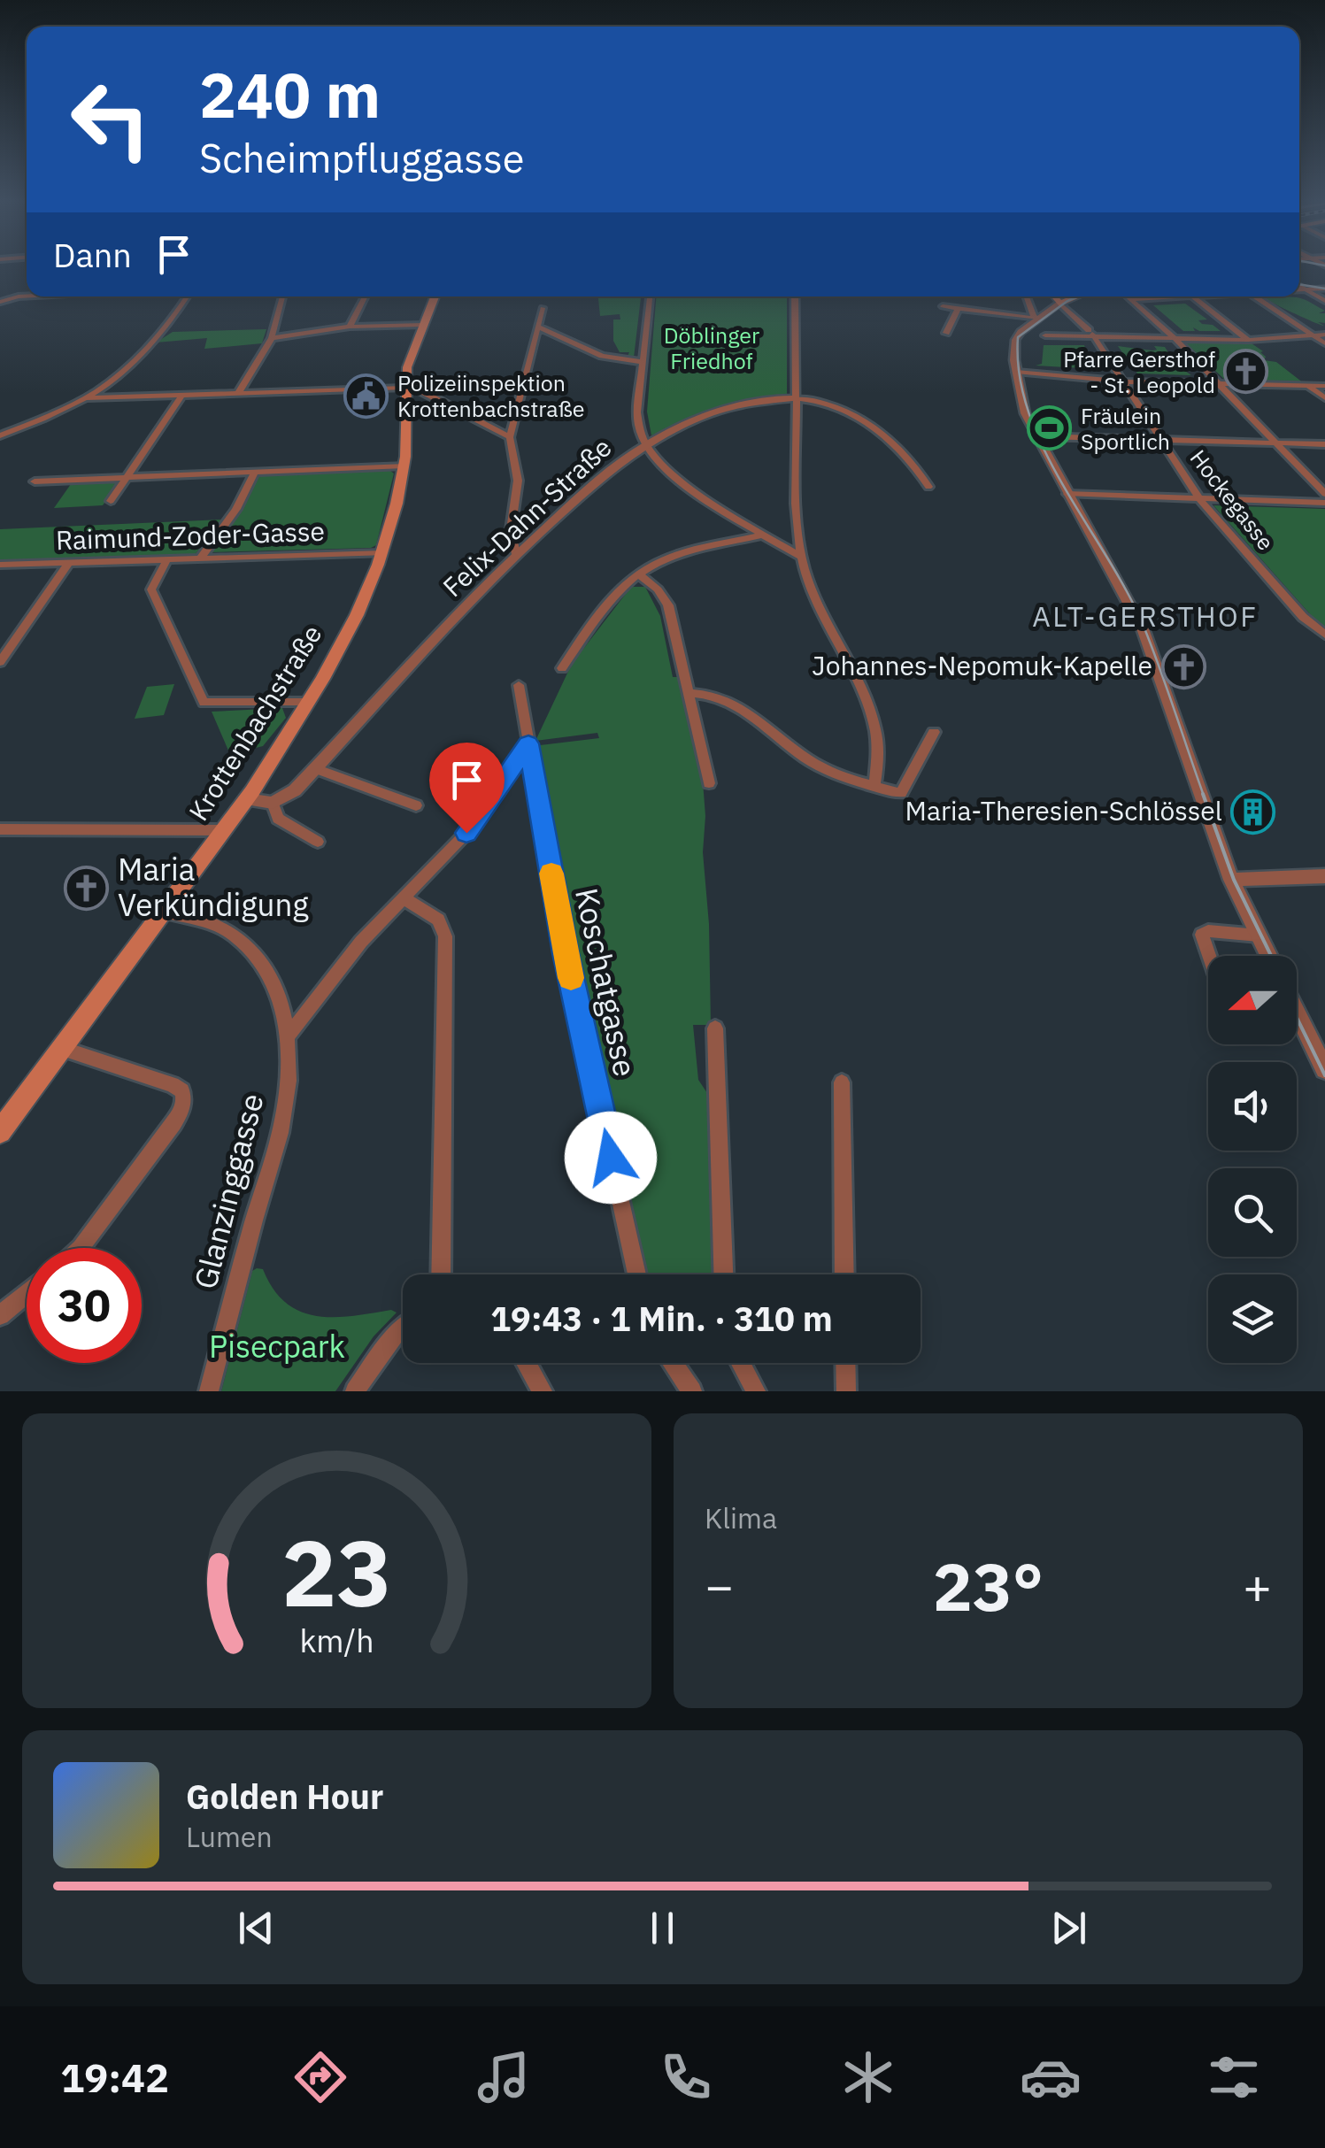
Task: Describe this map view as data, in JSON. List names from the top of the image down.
{
  "streets": {
    "main road": ["Krottenbachstraße"],
    "street": [
      "Hockegasse",
      "Felix-Dahn-Straße",
      "Raimund-Zoder-Gasse",
      "Koschatgasse",
      "Glanzinggasse"
    ]
  },
  "crossings": [
    ["Raimund-Zoder-Gasse", "Krottenbachstraße"],
    ["Krottenbachstraße", "Glanzinggasse"]
  ],
  "districts": ["ALT-GERSTHOF"],
  "parks": ["Döblinger Friedhof", "Pisecpark"],
  "places": {
    "church": ["Pfarre Gersthof - St. Leopold", "Johannes-Nepomuk-Kapelle", "Maria Verkündigung"],
    "public building": ["Polizeiinspektion Krottenbachstraße"],
    "sports": ["Fräulein Sportlich"],
    "building": ["Maria-Theresien-Schlössel"]
  },
  "north": "left",
  "page": {
    "turn": ["240 m", "Scheimpfluggasse"],
    "then": "Dann",
    "limit": "30",
    "trip": "19:43 · 1 Min. · 310 m",
    "tile": "Klima",
    "heat": ["−", "23°", "+"],
    "song": ["Golden Hour", "Lumen"],
    "tabs": "19:42",
    "gauge": ["23", "km/h"]
  }
}
